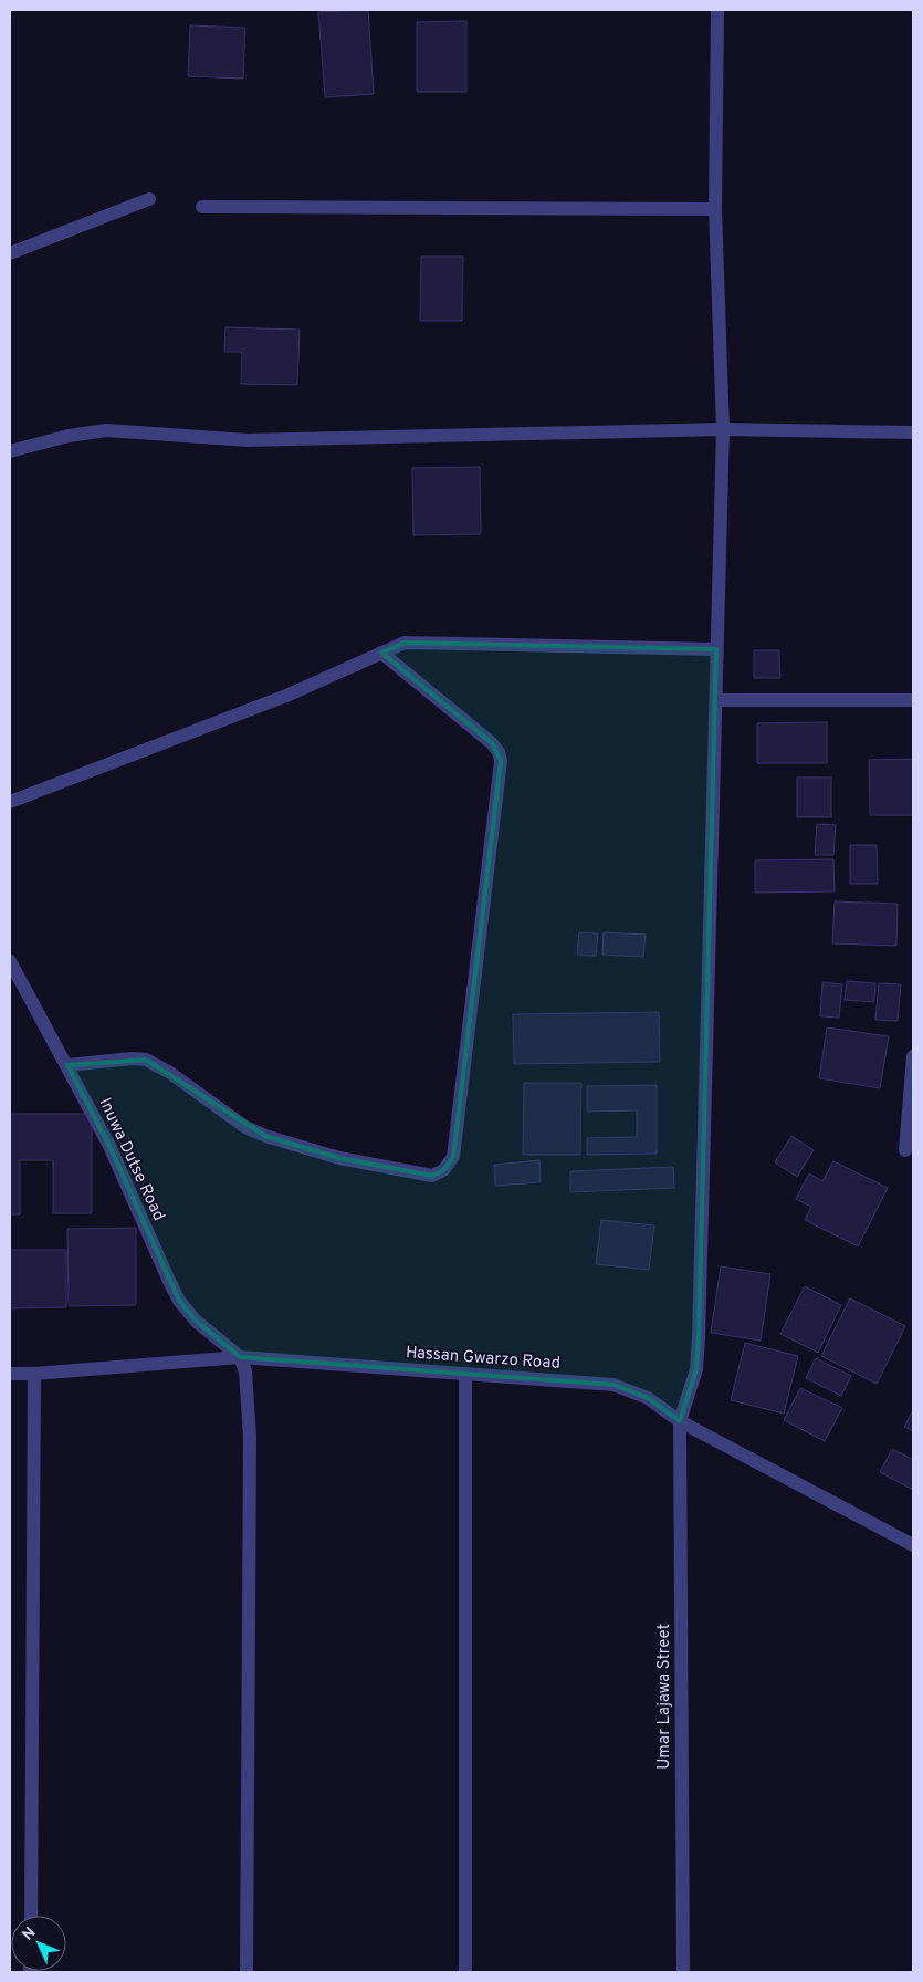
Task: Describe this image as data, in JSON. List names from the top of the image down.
{
  "streets": {
    "street": ["Inuwa Dutse Road", "Hassan Gwarzo Road", "Umar Lajawa Street"]
  },
  "crossings": [
    ["Inuwa Dutse Road", "Hassan Gwarzo Road"],
    ["Hassan Gwarzo Road", "Umar Lajawa Street"]
  ],
  "north": "top left"
}
